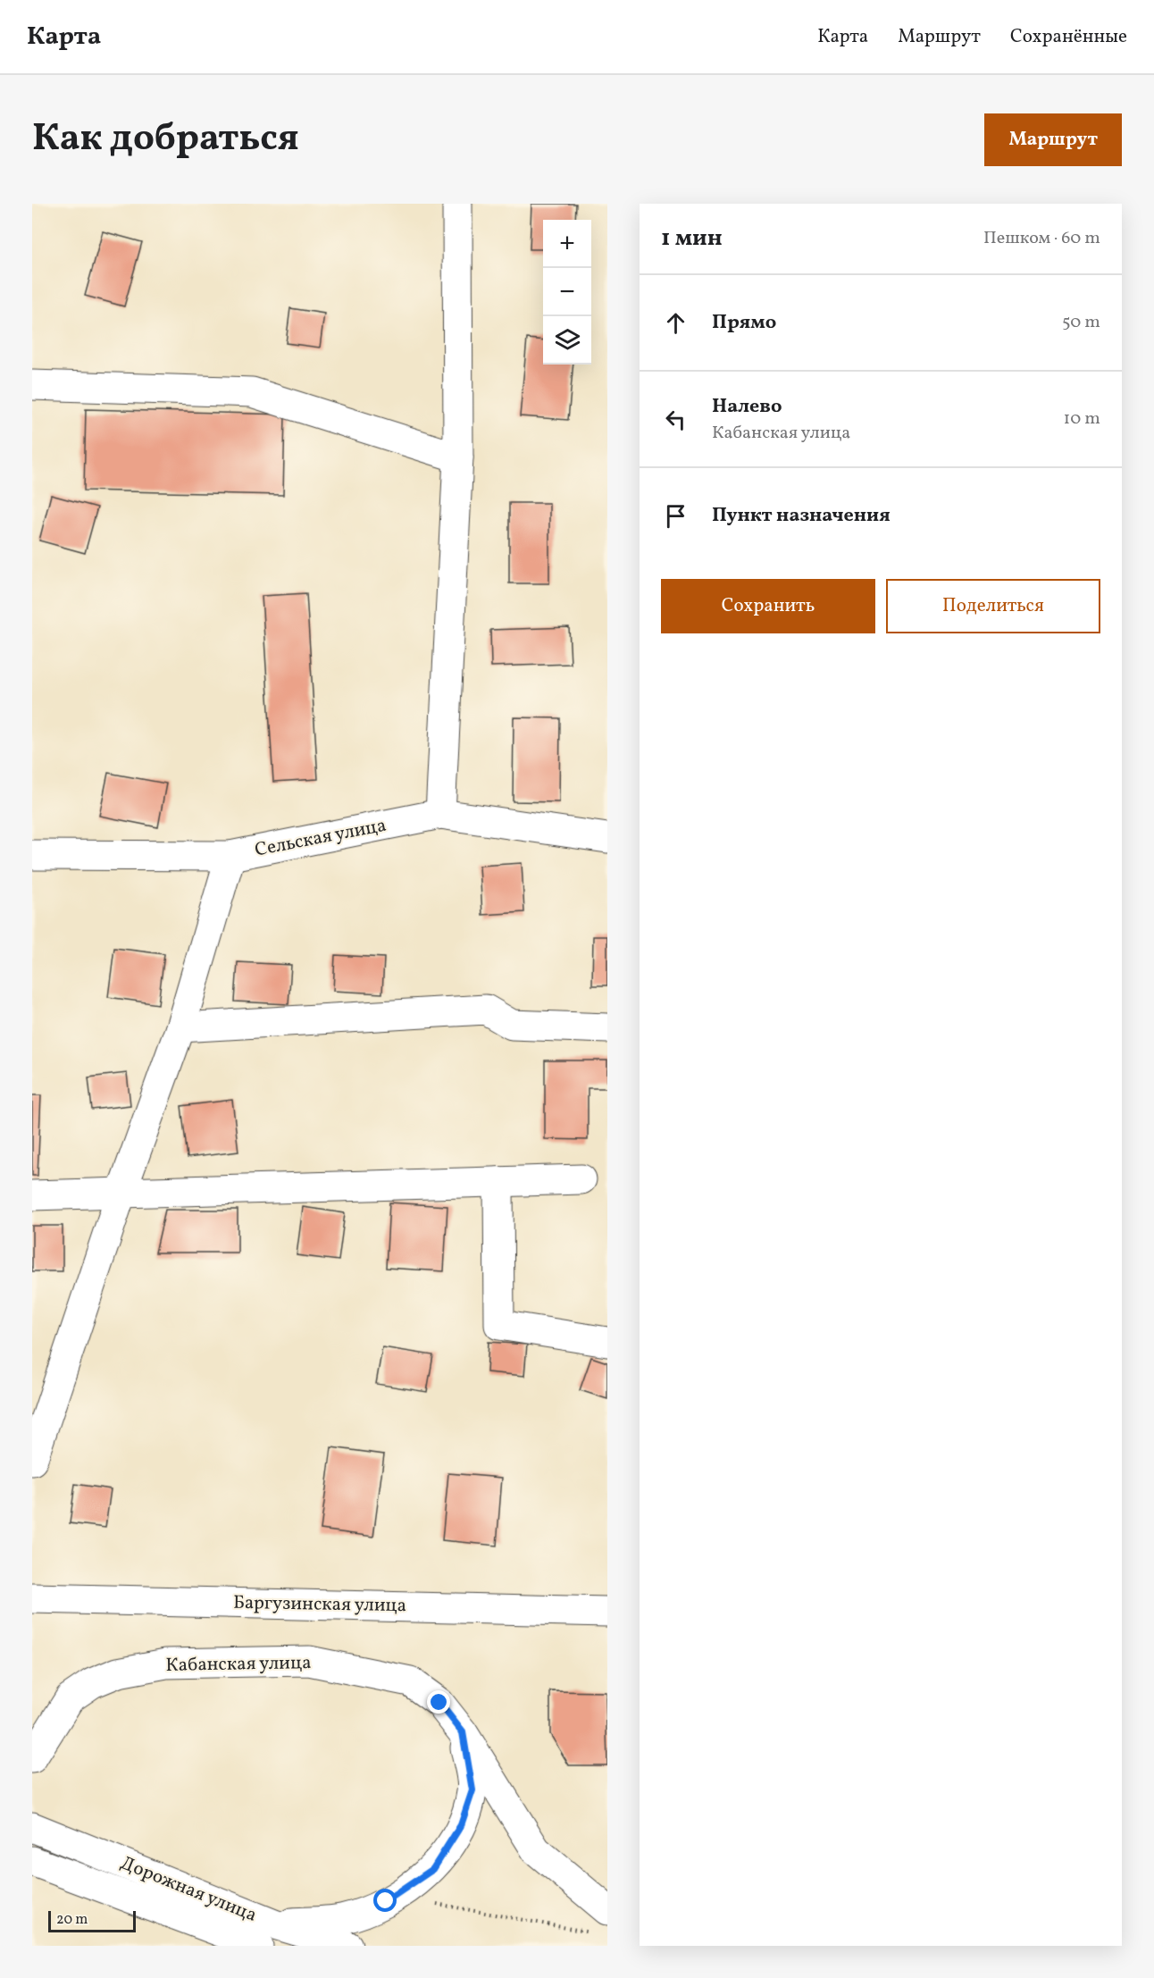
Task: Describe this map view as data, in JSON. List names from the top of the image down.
{
  "streets": {
    "street": [
      "Сельская улица",
      "Баргузинская улица",
      "Кабанская улица",
      "Дорожная улица"
    ]
  },
  "scale_bar": "20 m",
  "page": {
    "header": "Карта",
    "nav": ["Карта", "Маршрут", "Сохранённые"],
    "title": "Как добраться",
    "buttons": [
      "Маршрут",
      ["Сохранить", "Поделиться"]
    ],
    "heading": ["1 мин", "Пешком · 60 m"],
    "map_buttons": ["+", "−"],
    "list": [
      ["Прямо", "50 m"],
      ["Налево", "Кабанская улица", "10 m"],
      "Пункт назначения"
    ],
    "scale": "20 m"
  }
}
